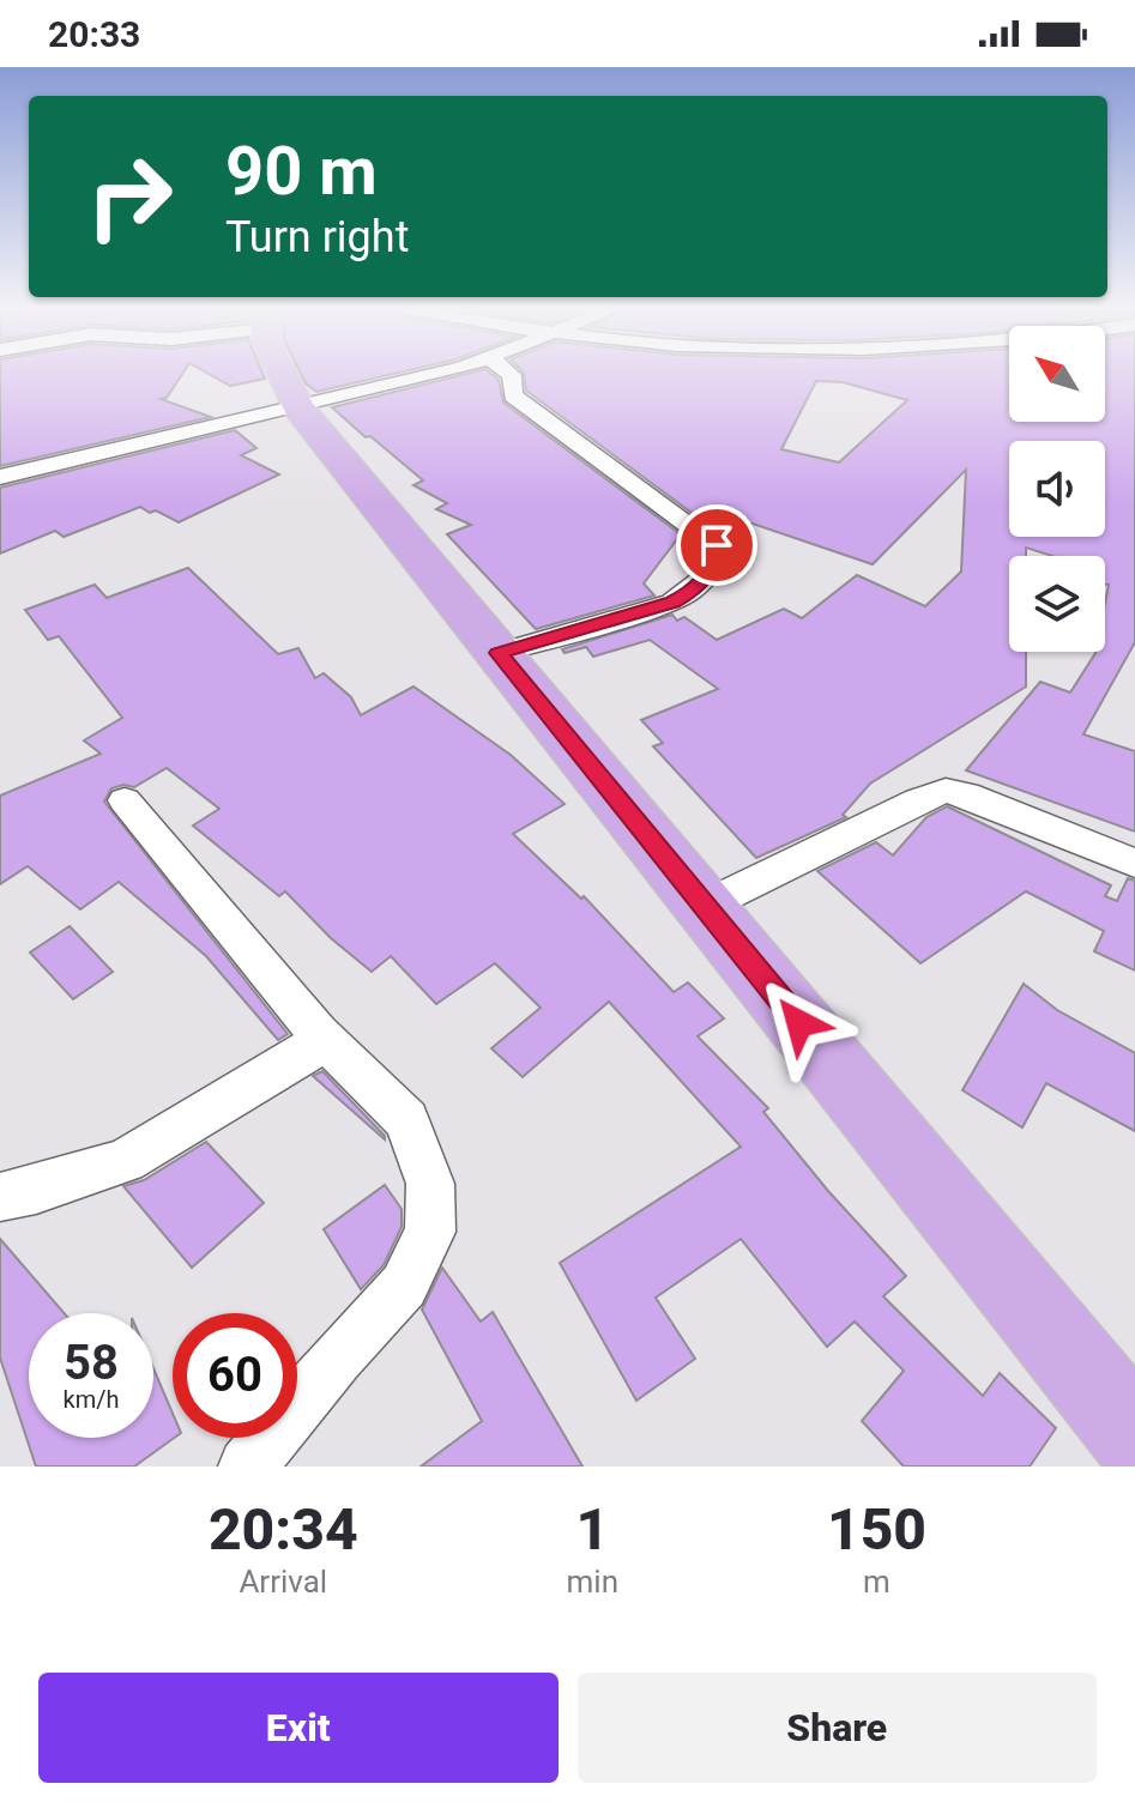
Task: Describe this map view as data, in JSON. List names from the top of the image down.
{
  "north": "top left",
  "page": {
    "status": "20:33",
    "turn": ["90 m", "Turn right"],
    "speed": "58 km/h",
    "limit": "60",
    "eta": [
      "20:34",
      "Arrival",
      "1",
      "min",
      "150",
      "m"
    ],
    "buttons": ["Exit", "Share"]
  }
}
